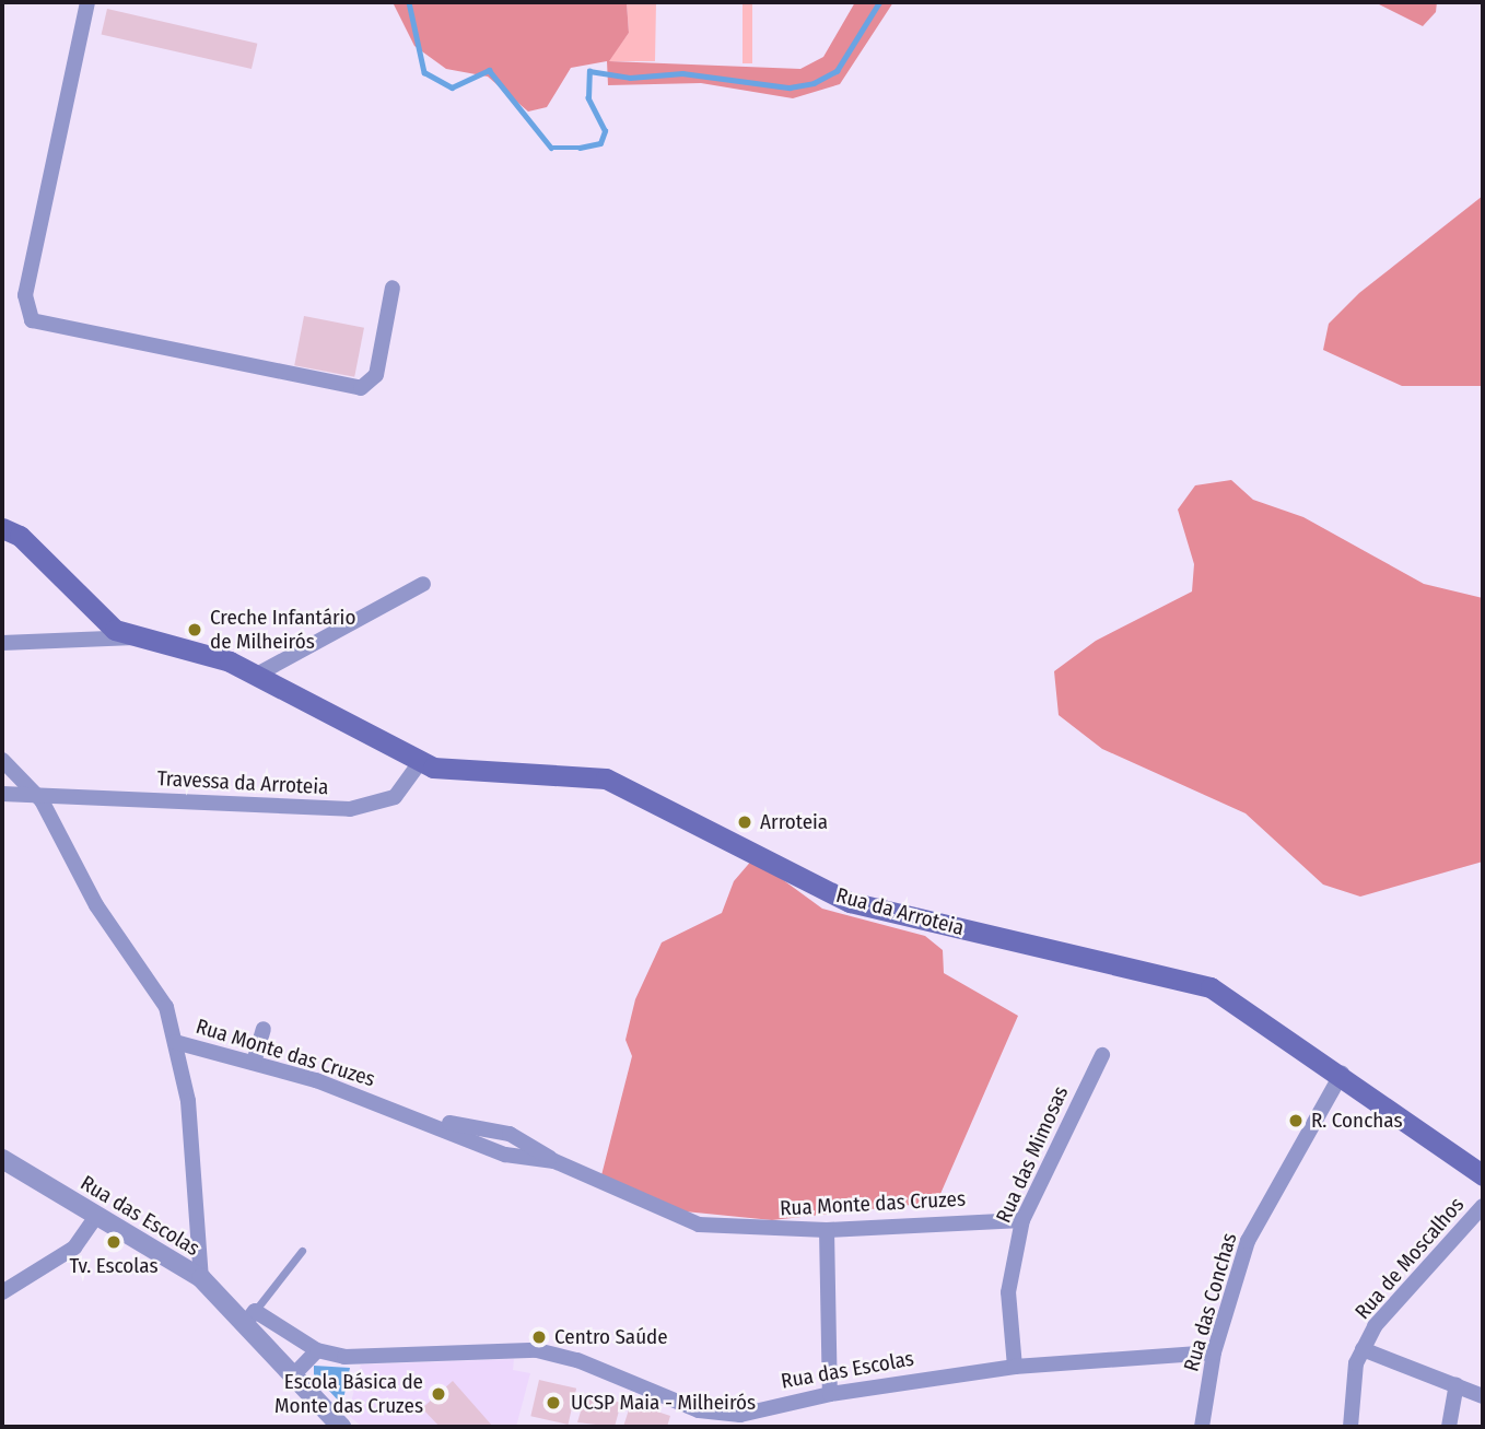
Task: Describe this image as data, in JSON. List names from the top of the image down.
{
  "streets": {
    "main road": ["Rua da Arroteia"],
    "street": [
      "Travessa da Arroteia",
      "Rua Monte das Cruzes",
      "Rua das Mimosas",
      "Rua das Escolas",
      "Rua de Moscalhos",
      "Rua das Conchas"
    ]
  },
  "crossings": [
    ["Travessa da Arroteia", "Rua da Arroteia"],
    ["Travessa da Arroteia", "Rua Monte das Cruzes"],
    ["Rua da Arroteia", "Rua das Conchas"],
    ["Rua Monte das Cruzes", "Rua das Mimosas"],
    ["Rua das Mimosas", "Rua das Escolas"],
    ["Rua das Escolas", "Rua das Conchas"]
  ],
  "places": [
    "Creche Infantário de Milheirós",
    "Arroteia",
    "R. Conchas",
    "Tv. Escolas",
    "Centro Saúde",
    "Escola Básica de Monte das Cruzes",
    "UCSP Maia - Milheirós"
  ]
}
